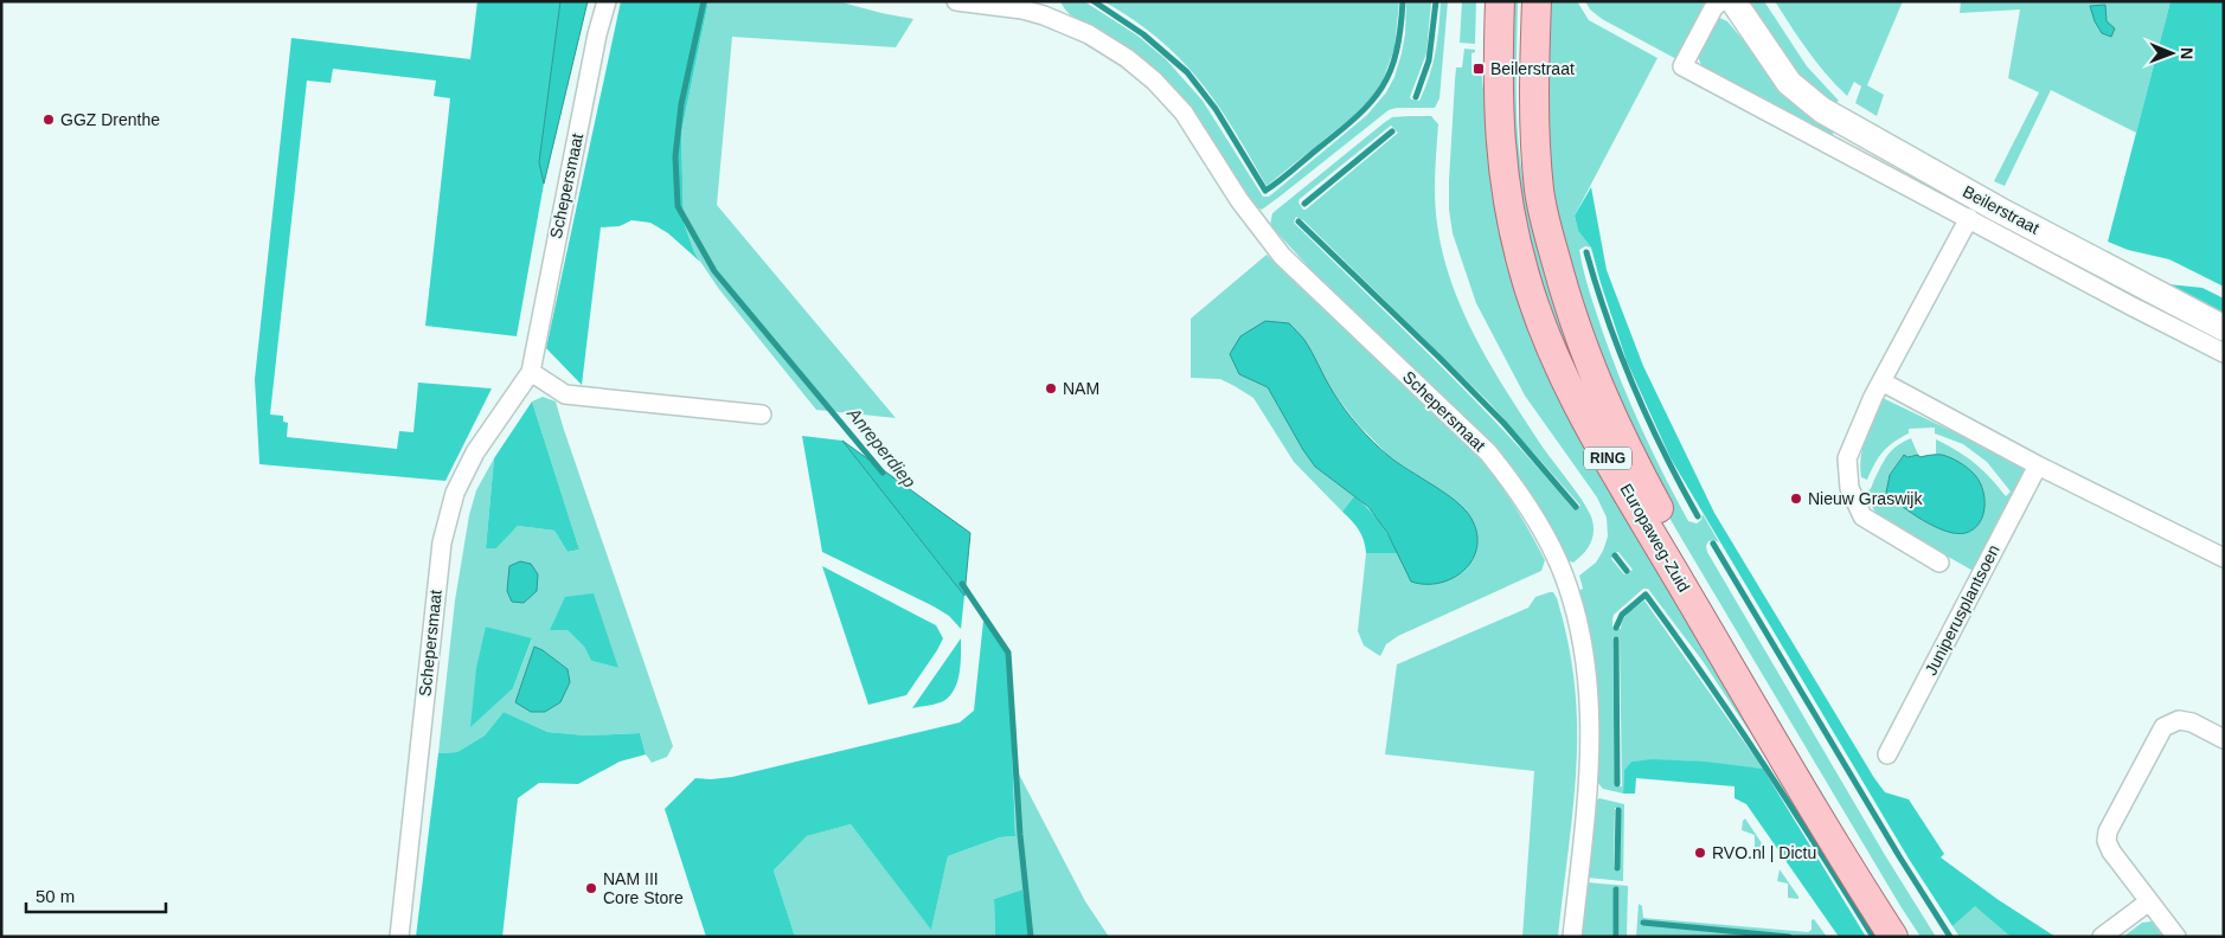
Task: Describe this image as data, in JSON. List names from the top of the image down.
{
  "streets": {
    "main road": ["RING", "Europaweg-Zuid"],
    "street": ["Schepersmaat", "Beilerstraat", "Juniperusplantsoen"]
  },
  "water": ["Anreperdiep"],
  "places": {
    "transit": ["Beilerstraat"],
    "other": [
      "GGZ Drenthe",
      "NAM",
      "Nieuw Graswijk",
      "RVO.nl | Dictu",
      "NAM III Core Store"
    ]
  },
  "scale_bar": "50 m",
  "north": "right"
}
